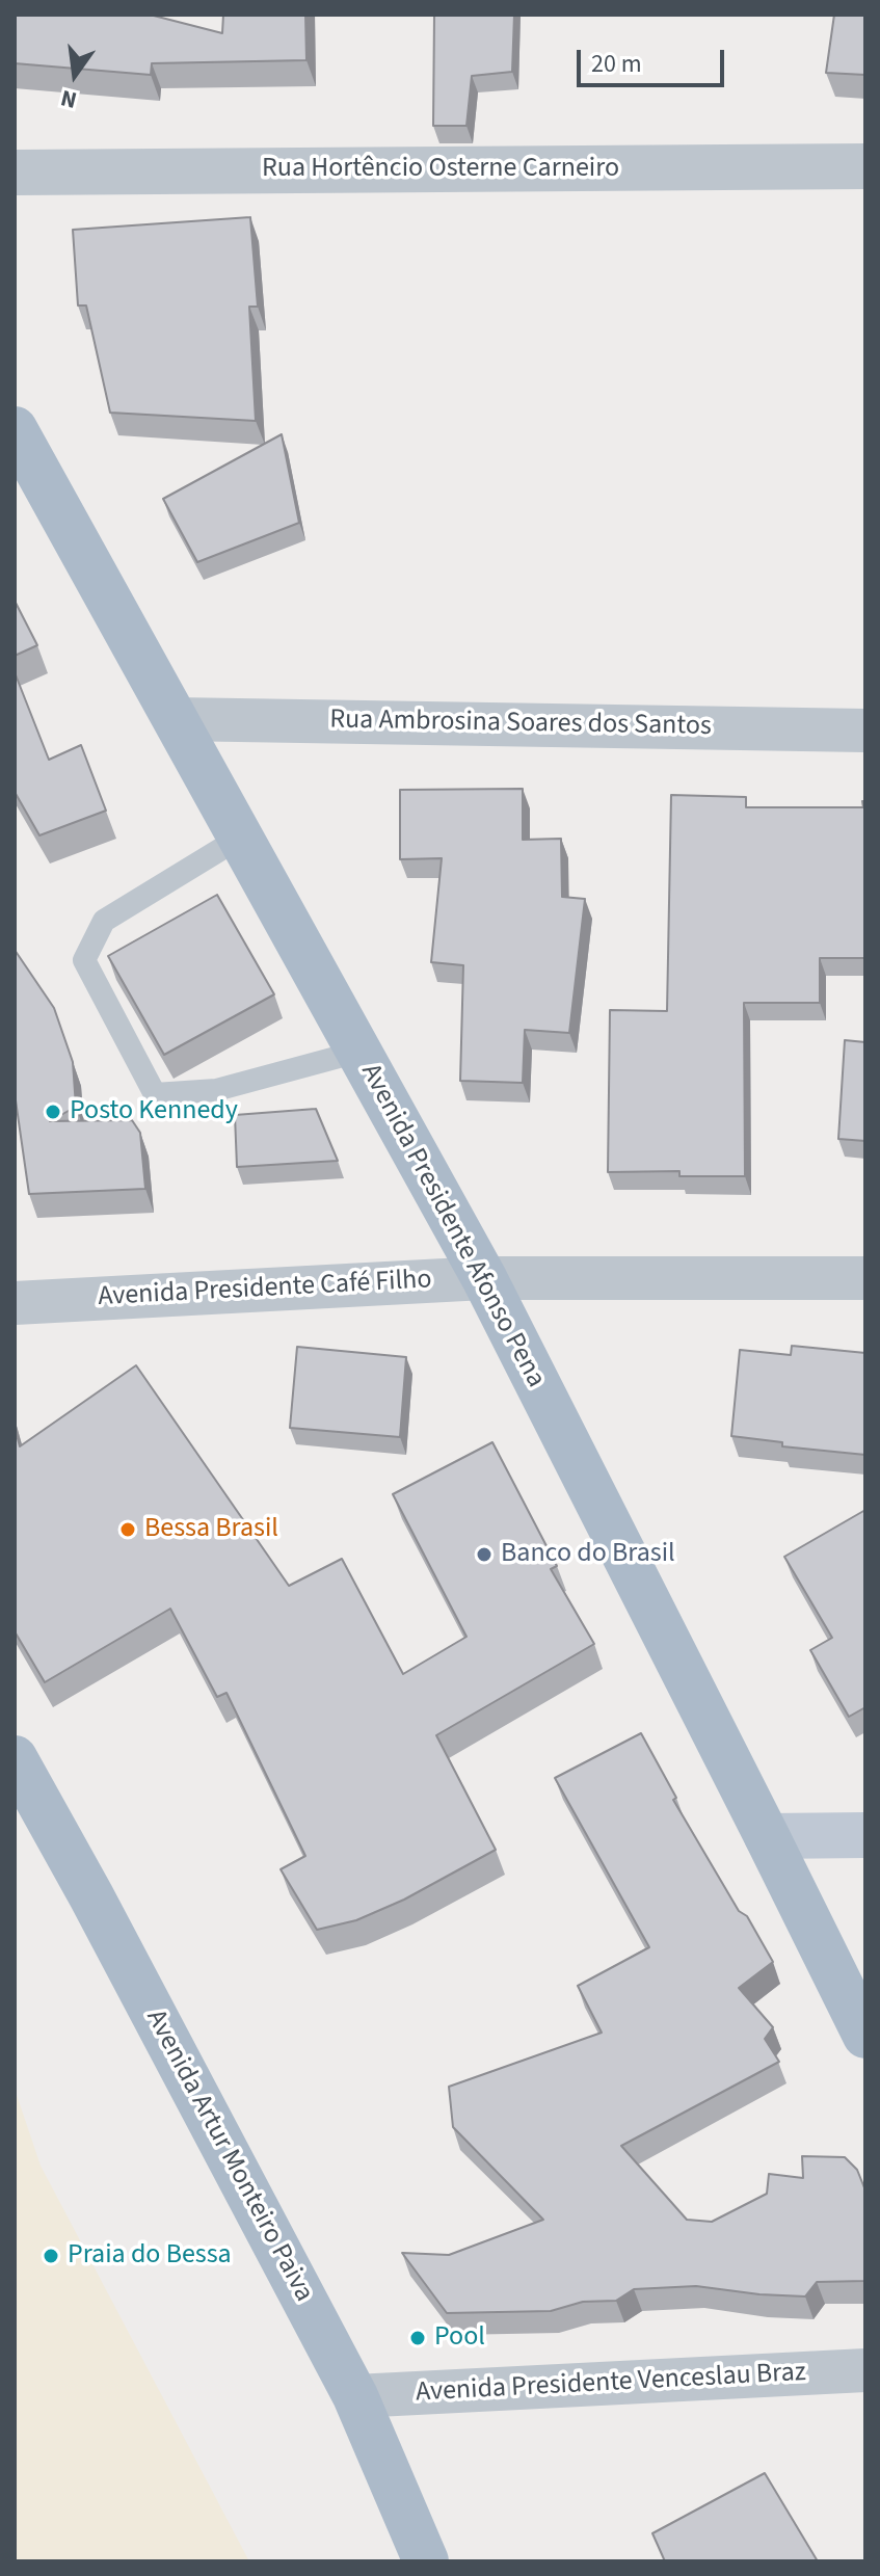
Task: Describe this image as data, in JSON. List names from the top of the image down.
{
  "streets": {
    "main road": ["Avenida Presidente Afonso Pena", "Avenida Artur Monteiro Paiva"],
    "street": [
      "Rua Hortêncio Osterne Carneiro",
      "Rua Ambrosina Soares dos Santos",
      "Avenida Presidente Café Filho",
      "Avenida Presidente Venceslau Braz"
    ]
  },
  "crossings": [
    ["Rua Ambrosina Soares dos Santos", "Avenida Presidente Afonso Pena"],
    ["Avenida Presidente Afonso Pena", "Avenida Presidente Café Filho"],
    ["Avenida Artur Monteiro Paiva", "Avenida Presidente Venceslau Braz"]
  ],
  "places": [
    "Posto Kennedy",
    "Bessa Brasil",
    "Banco do Brasil",
    "Praia do Bessa",
    "Pool"
  ],
  "scale_bar": "20 m",
  "north": "bottom"
}
